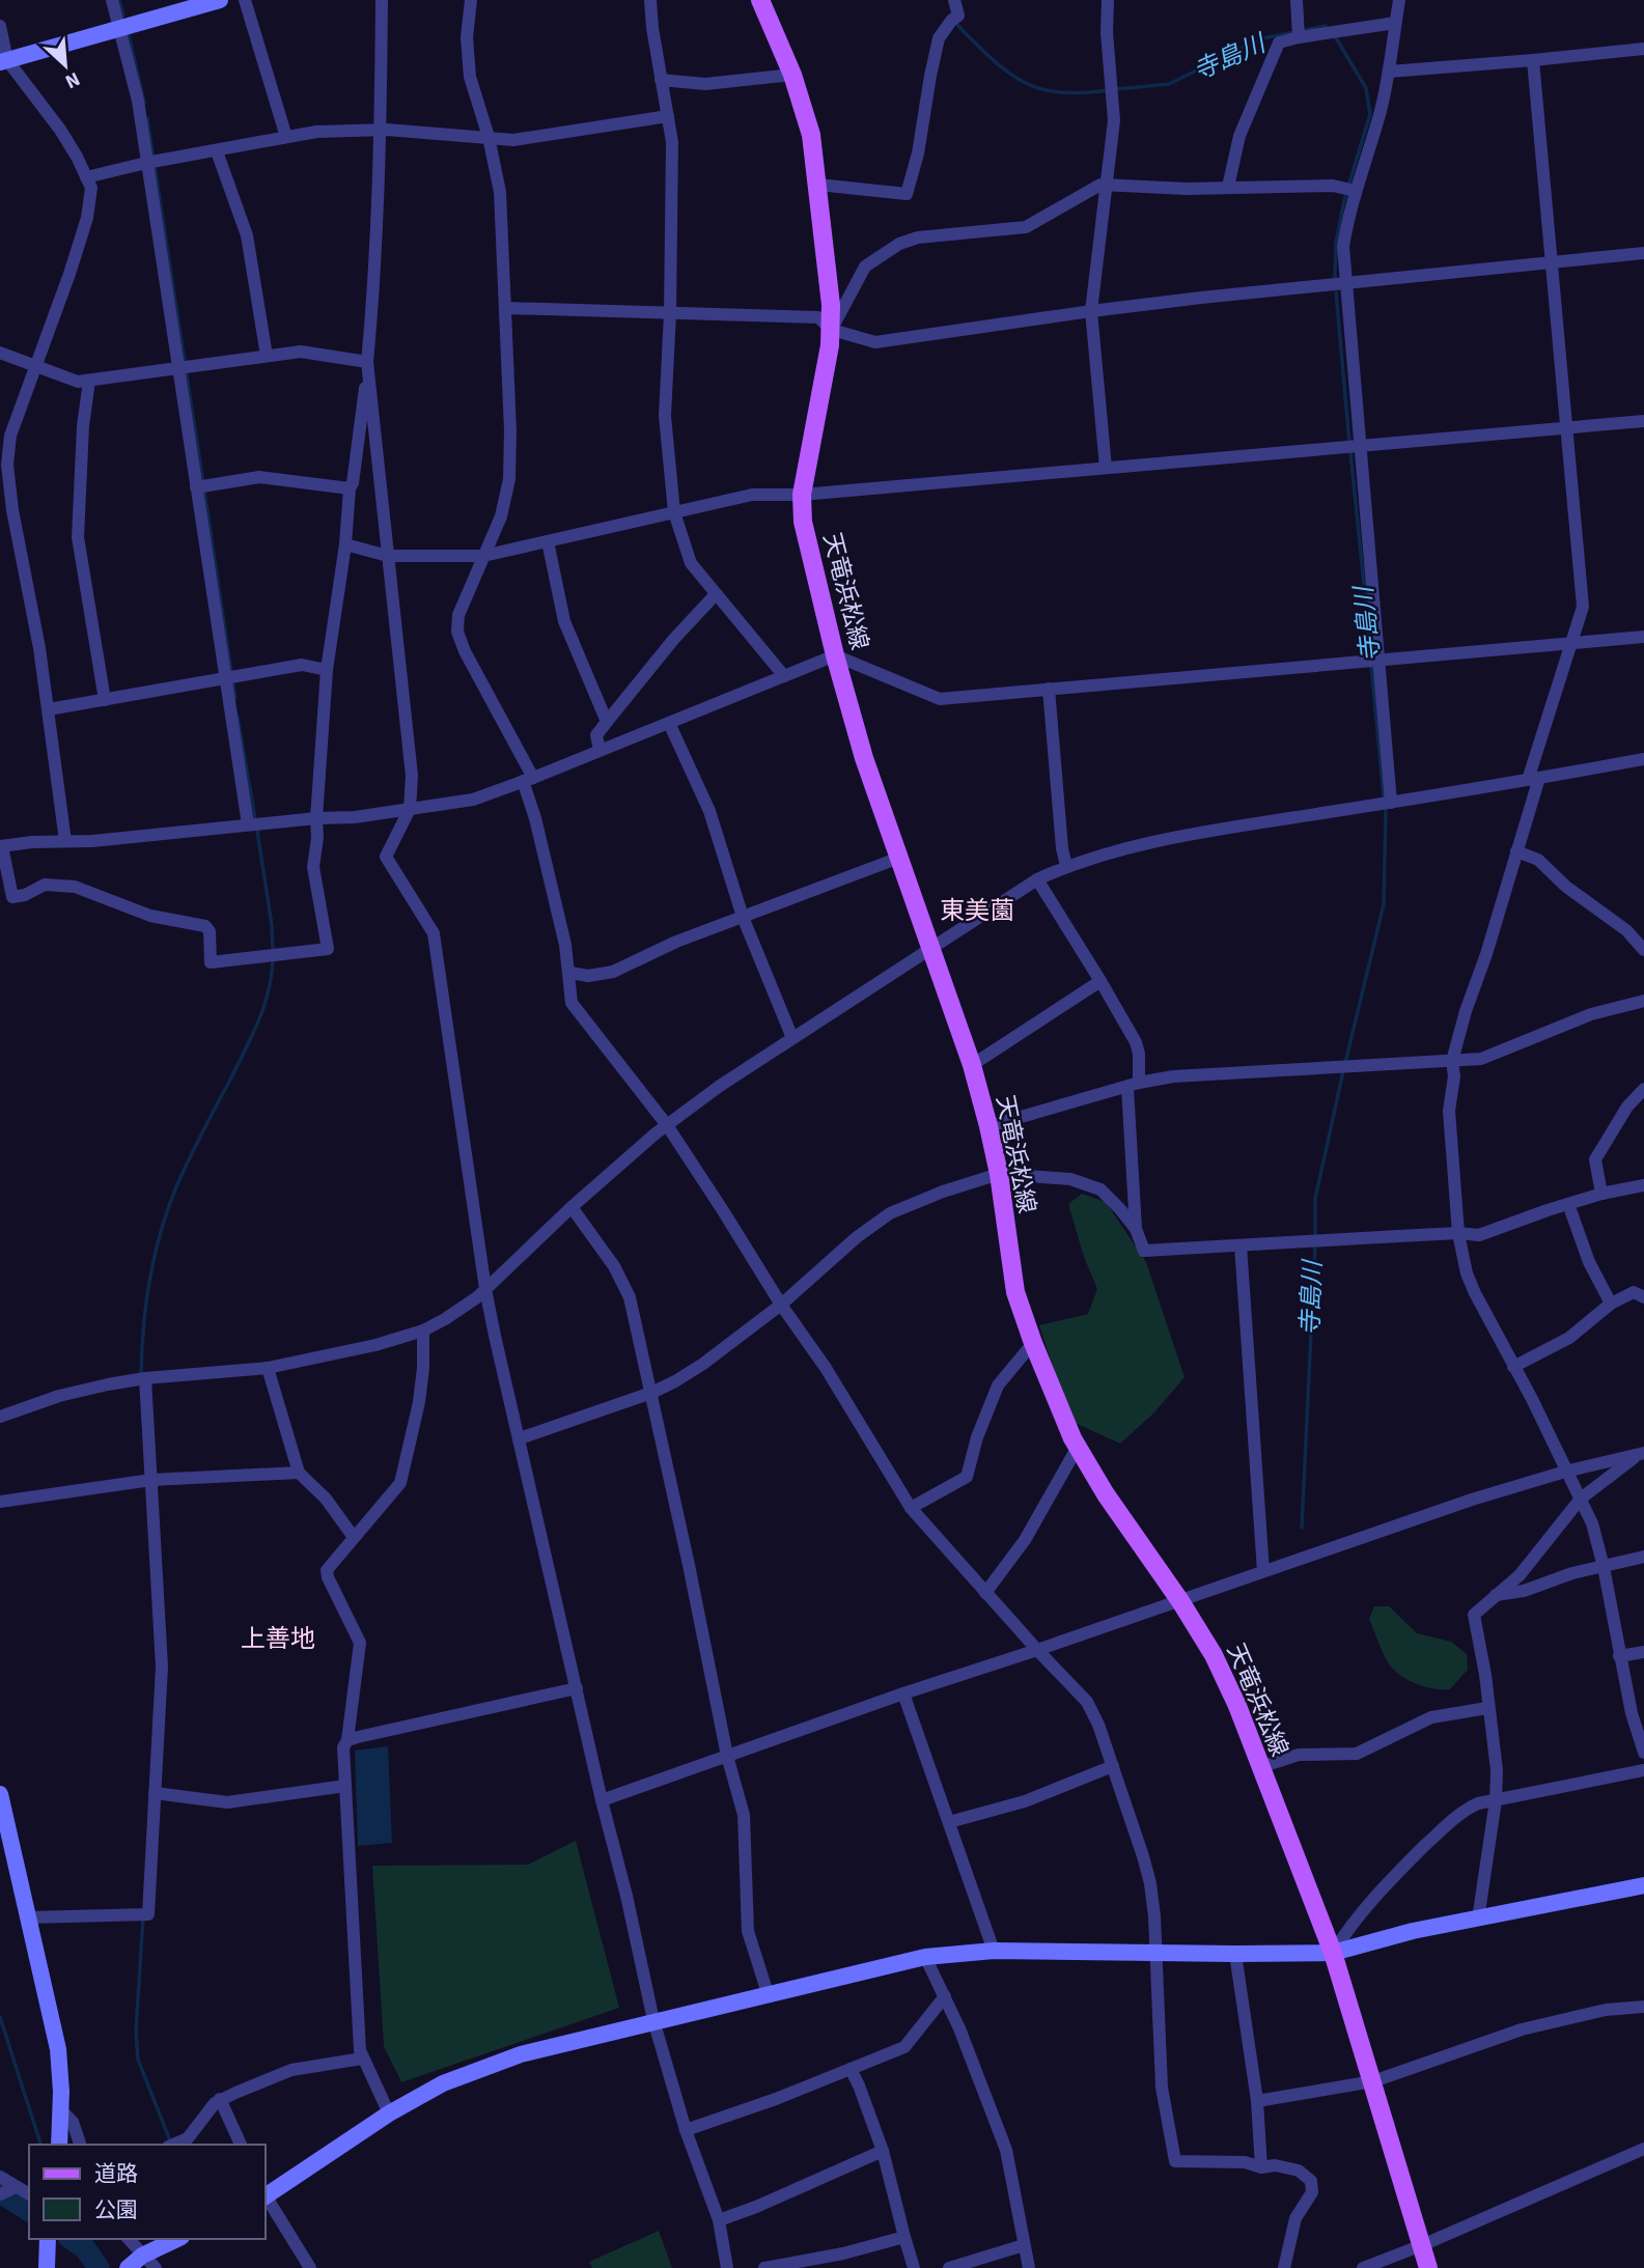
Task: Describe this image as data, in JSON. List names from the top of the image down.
{
  "streets": {
    "main road": ["天竜浜松線"]
  },
  "districts": ["東美薗", "上善地"],
  "water": ["寺島川"],
  "legend": ["道路", "公園"],
  "north": "bottom right"
}
